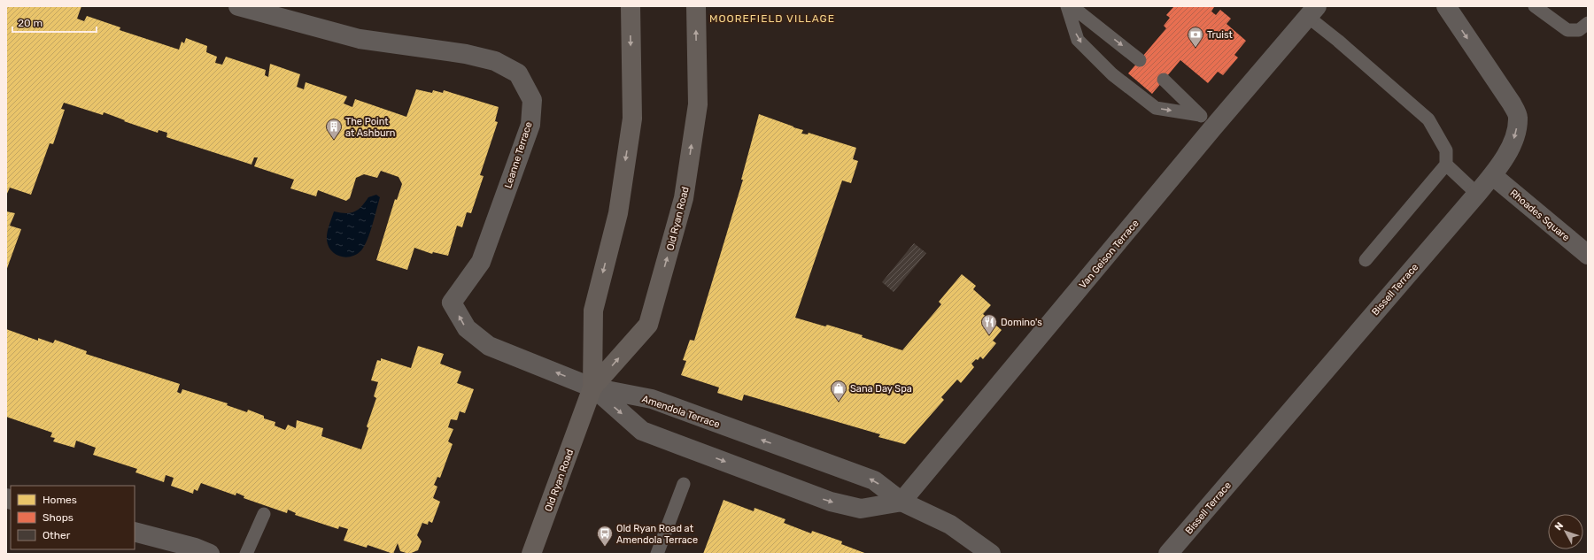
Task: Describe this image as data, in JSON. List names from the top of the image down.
{
  "streets": {
    "street": [
      "Leanne Terrace",
      "Rhoades Square",
      "Old Ryan Road",
      "Van Geison Terrace",
      "Bissell Terrace",
      "Amendola Terrace"
    ]
  },
  "crossings": [
    ["Leanne Terrace", "Old Ryan Road"],
    ["Leanne Terrace", "Amendola Terrace"],
    ["Rhoades Square", "Bissell Terrace"],
    ["Old Ryan Road", "Amendola Terrace"],
    ["Van Geison Terrace", "Amendola Terrace"]
  ],
  "districts": ["MOOREFIELD VILLAGE"],
  "places": {
    "bank": ["Truist"],
    "building": ["The Point at Ashburn"],
    "restaurant": ["Domino's"],
    "shop": ["Sana Day Spa"],
    "bus stop": ["Old Ryan Road at Amendola Terrace"]
  },
  "legend": ["Homes", "Shops", "Other"],
  "scale_bar": "20 m",
  "north": "top left"
}
